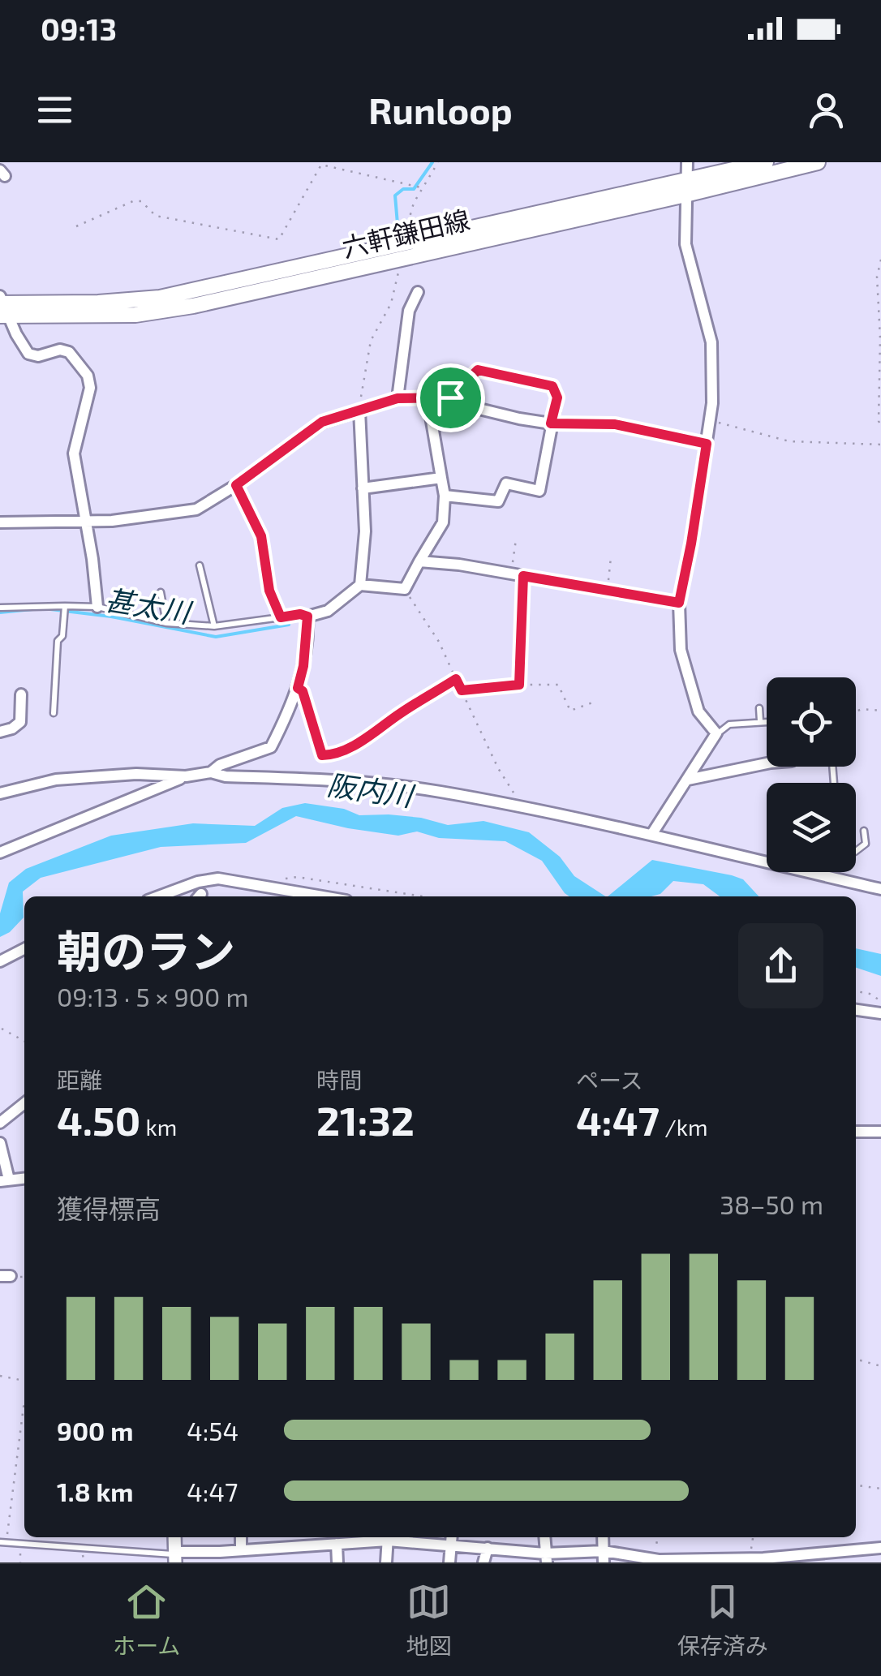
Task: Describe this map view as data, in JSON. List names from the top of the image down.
{
  "streets": {
    "main road": ["六軒鎌田線"]
  },
  "water": ["甚太川", "阪内川"],
  "page": {
    "status": "09:13",
    "header": "Runloop",
    "heading": ["朝のラン", "09:13 · 5 × 900 m"],
    "stats": [
      ["距離", "4.50 km"],
      ["時間", "21:32"],
      ["ペース", "4:47 /km"]
    ],
    "chart": ["獲得標高", "38–50 m"],
    "list": [
      {
        "name": "900 m",
        "note": "4:54"
      },
      {
        "name": "1.8 km",
        "note": "4:47"
      }
    ],
    "tabs": ["ホーム", "地図", "保存済み"]
  }
}
